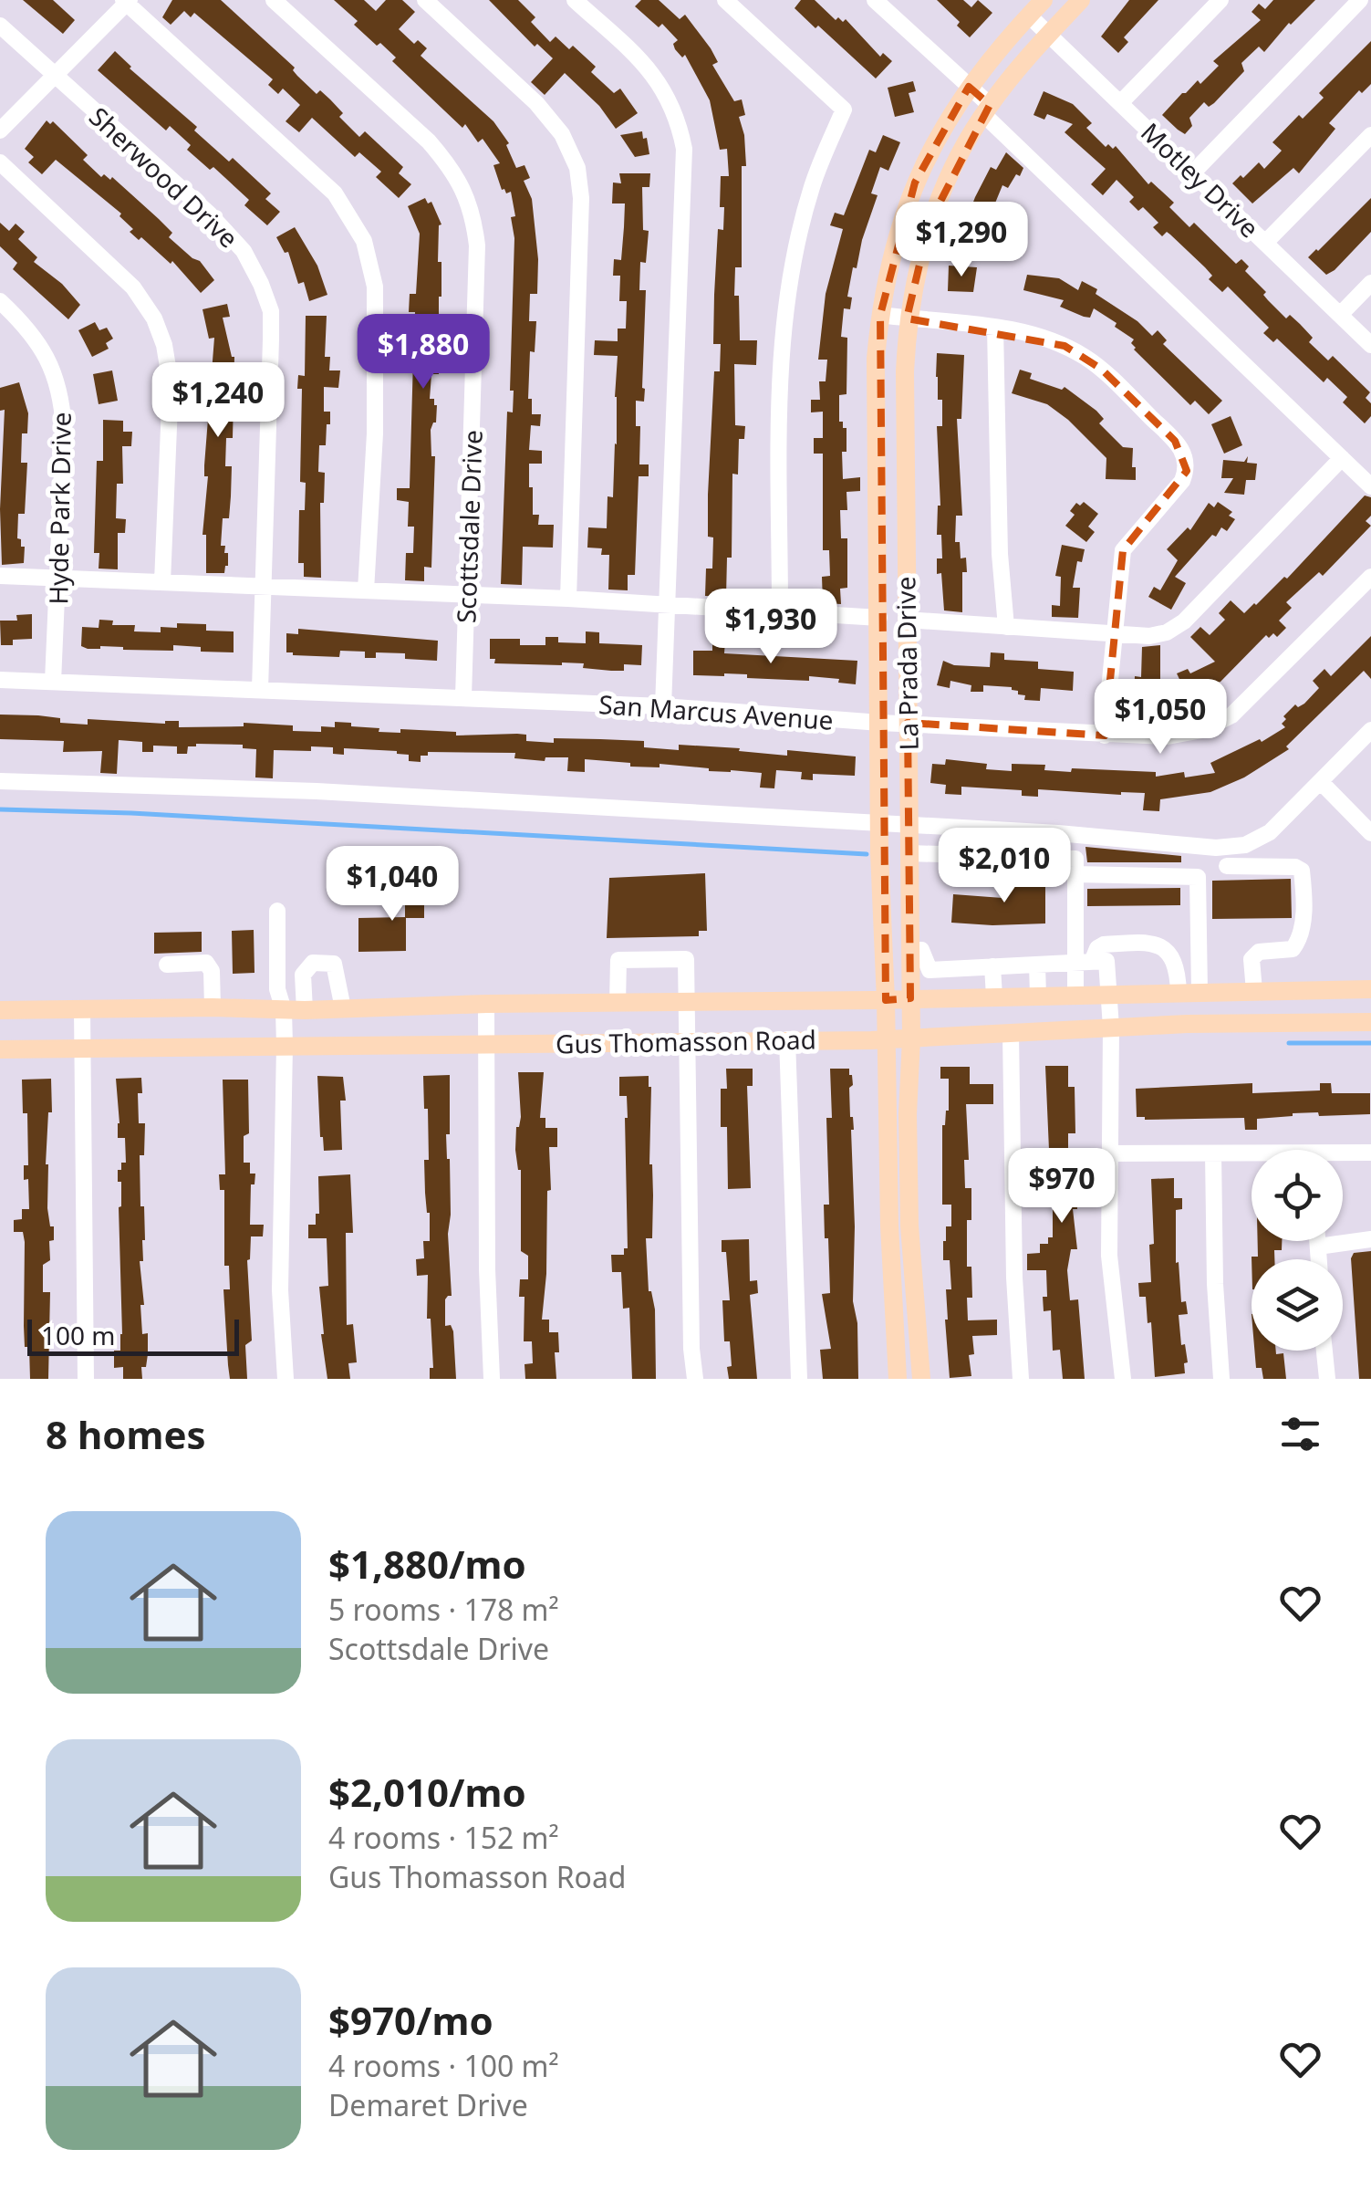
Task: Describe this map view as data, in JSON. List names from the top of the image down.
{
  "streets": {
    "main road": ["La Prada Drive", "Gus Thomasson Road"],
    "street": [
      "Sherwood Drive",
      "Motley Drive",
      "Hyde Park Drive",
      "Scottsdale Drive",
      "San Marcus Avenue"
    ]
  },
  "crossings": [
    ["Sherwood Drive", "San Marcus Avenue"],
    ["Motley Drive", "La Prada Drive"],
    ["Hyde Park Drive", "San Marcus Avenue"],
    ["Scottsdale Drive", "San Marcus Avenue"],
    ["La Prada Drive", "San Marcus Avenue"],
    ["La Prada Drive", "Gus Thomasson Road"]
  ],
  "scale_bar": "100 m",
  "page": {
    "price": [
      "$1,290",
      "$1,880",
      "$1,240",
      "$1,930",
      "$1,050",
      "$2,010",
      "$1,040",
      "$970"
    ],
    "scale": "100 m",
    "heading": "8 homes",
    "list": [
      {
        "name": "$1,880/mo",
        "note": "5 rooms · 178 m² · Scottsdale Drive"
      },
      {
        "name": "$2,010/mo",
        "note": "4 rooms · 152 m² · Gus Thomasson Road"
      },
      {
        "name": "$970/mo",
        "note": "4 rooms · 100 m² · Demaret Drive"
      }
    ]
  }
}
